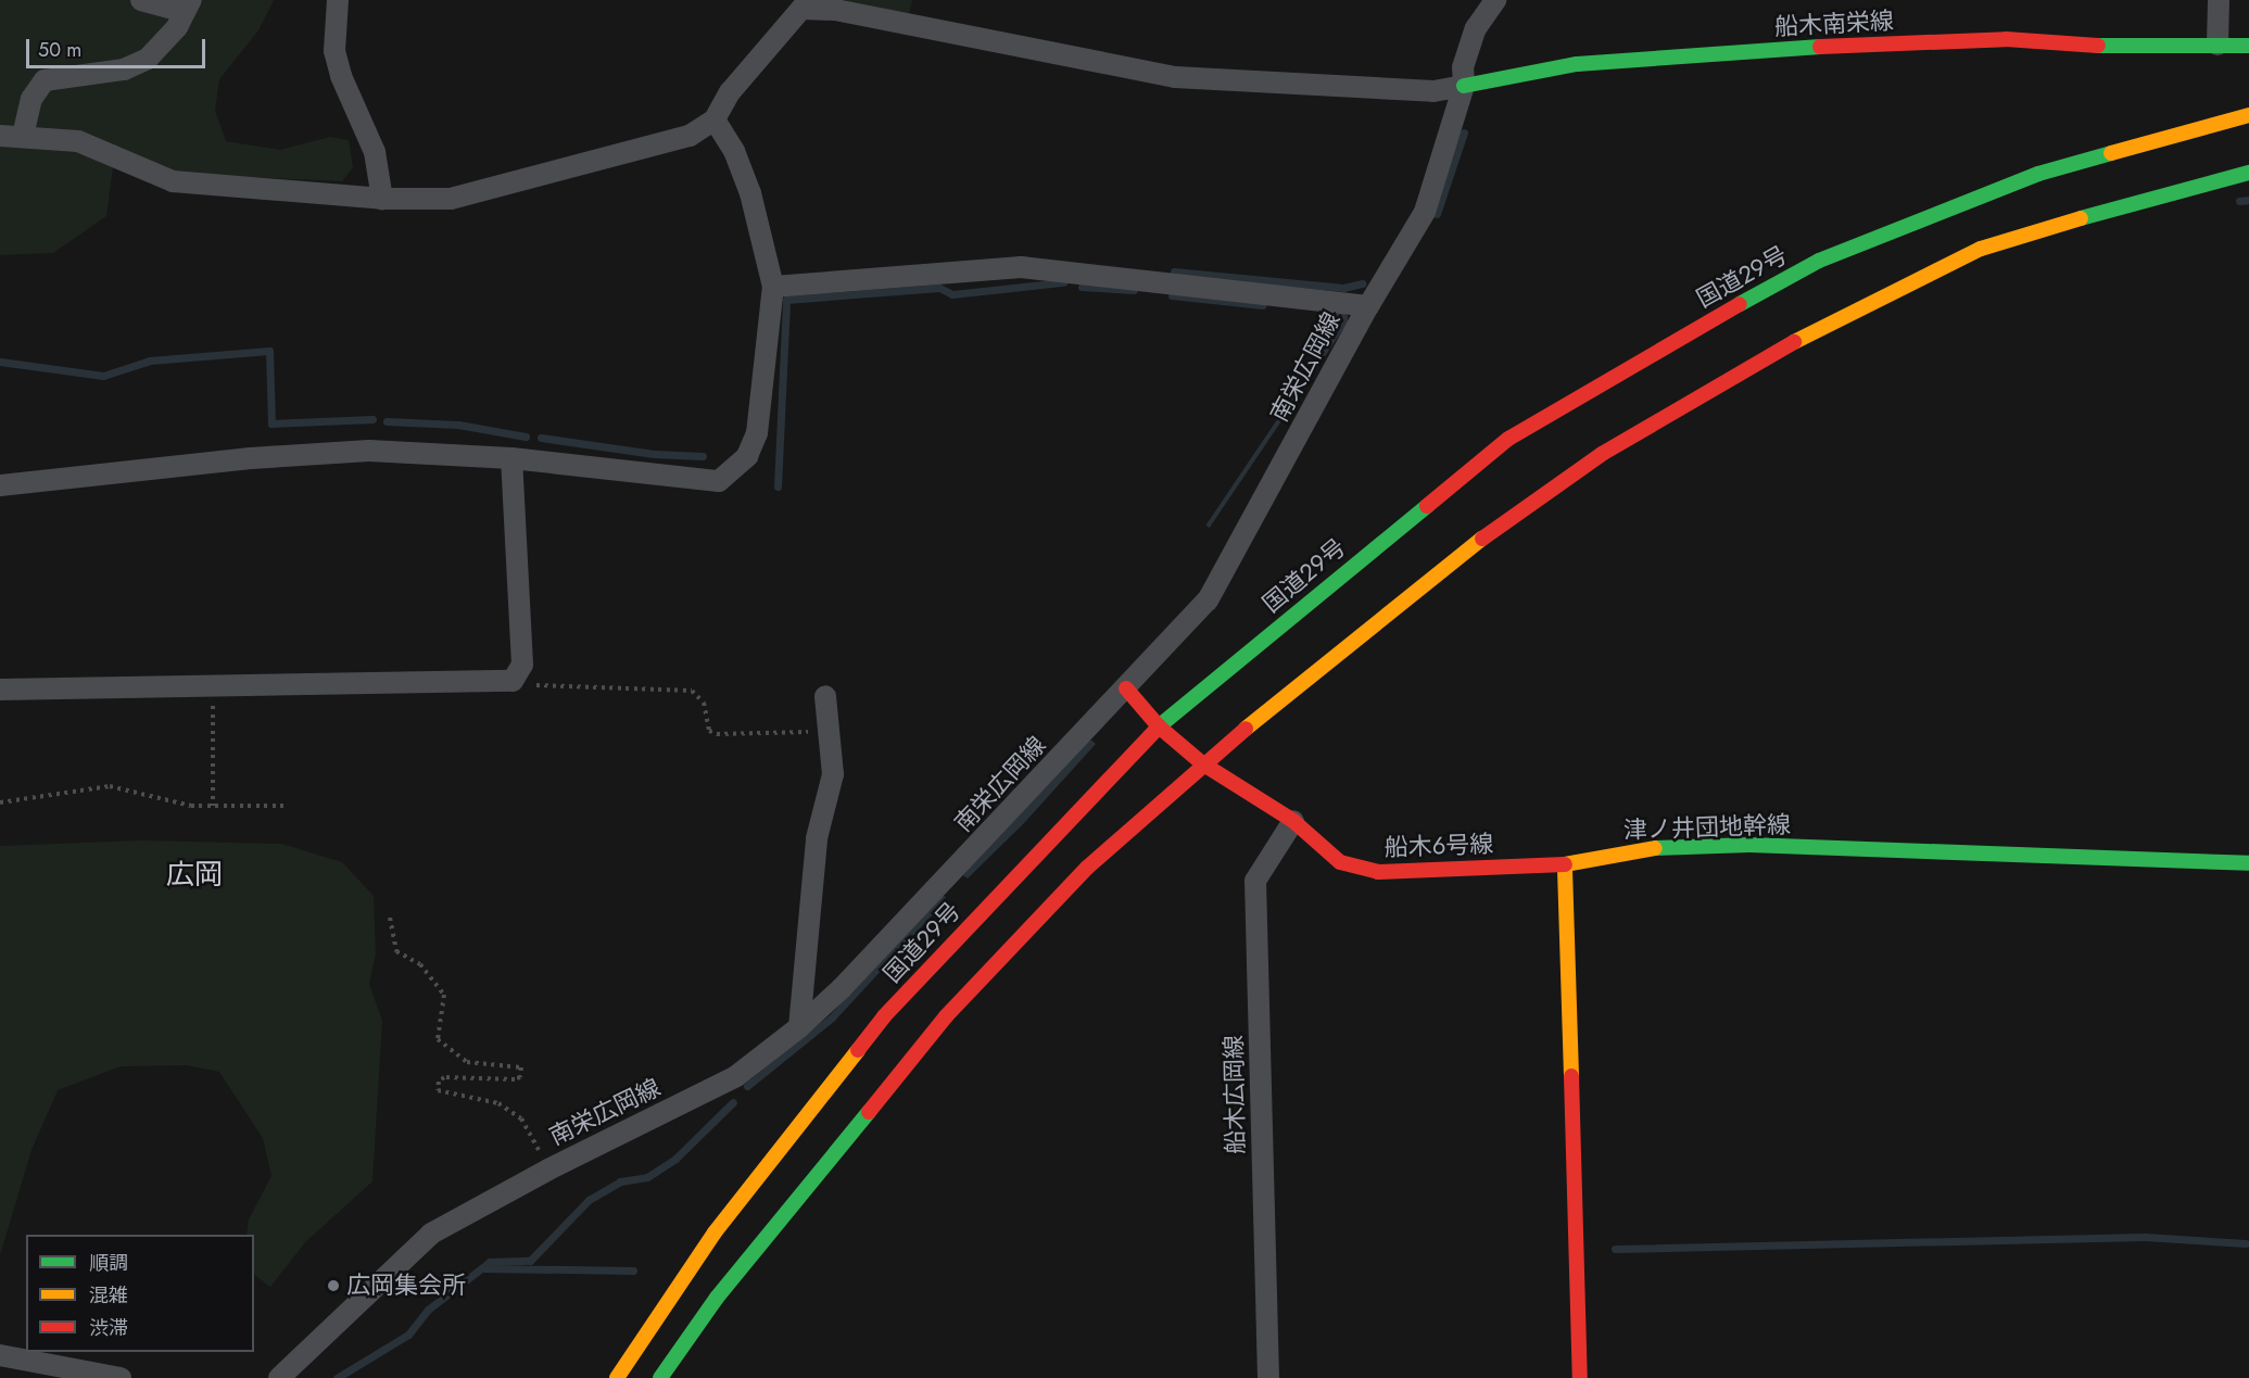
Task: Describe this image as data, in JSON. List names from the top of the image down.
{
  "streets": {
    "main road": [
      "船木南栄線",
      "国道29号",
      "津ノ井団地幹線",
      "船木6号線"
    ],
    "street": ["南栄広岡線", "船木広岡線"]
  },
  "crossings": [
    ["船木南栄線", "南栄広岡線"],
    ["国道29号", "船木6号線"],
    ["南栄広岡線", "船木6号線"],
    ["津ノ井団地幹線", "船木6号線"],
    ["船木6号線", "船木広岡線"]
  ],
  "districts": ["広岡"],
  "places": ["広岡集会所"],
  "legend": ["順調", "混雑", "渋滞"],
  "scale_bar": "50 m"
}
